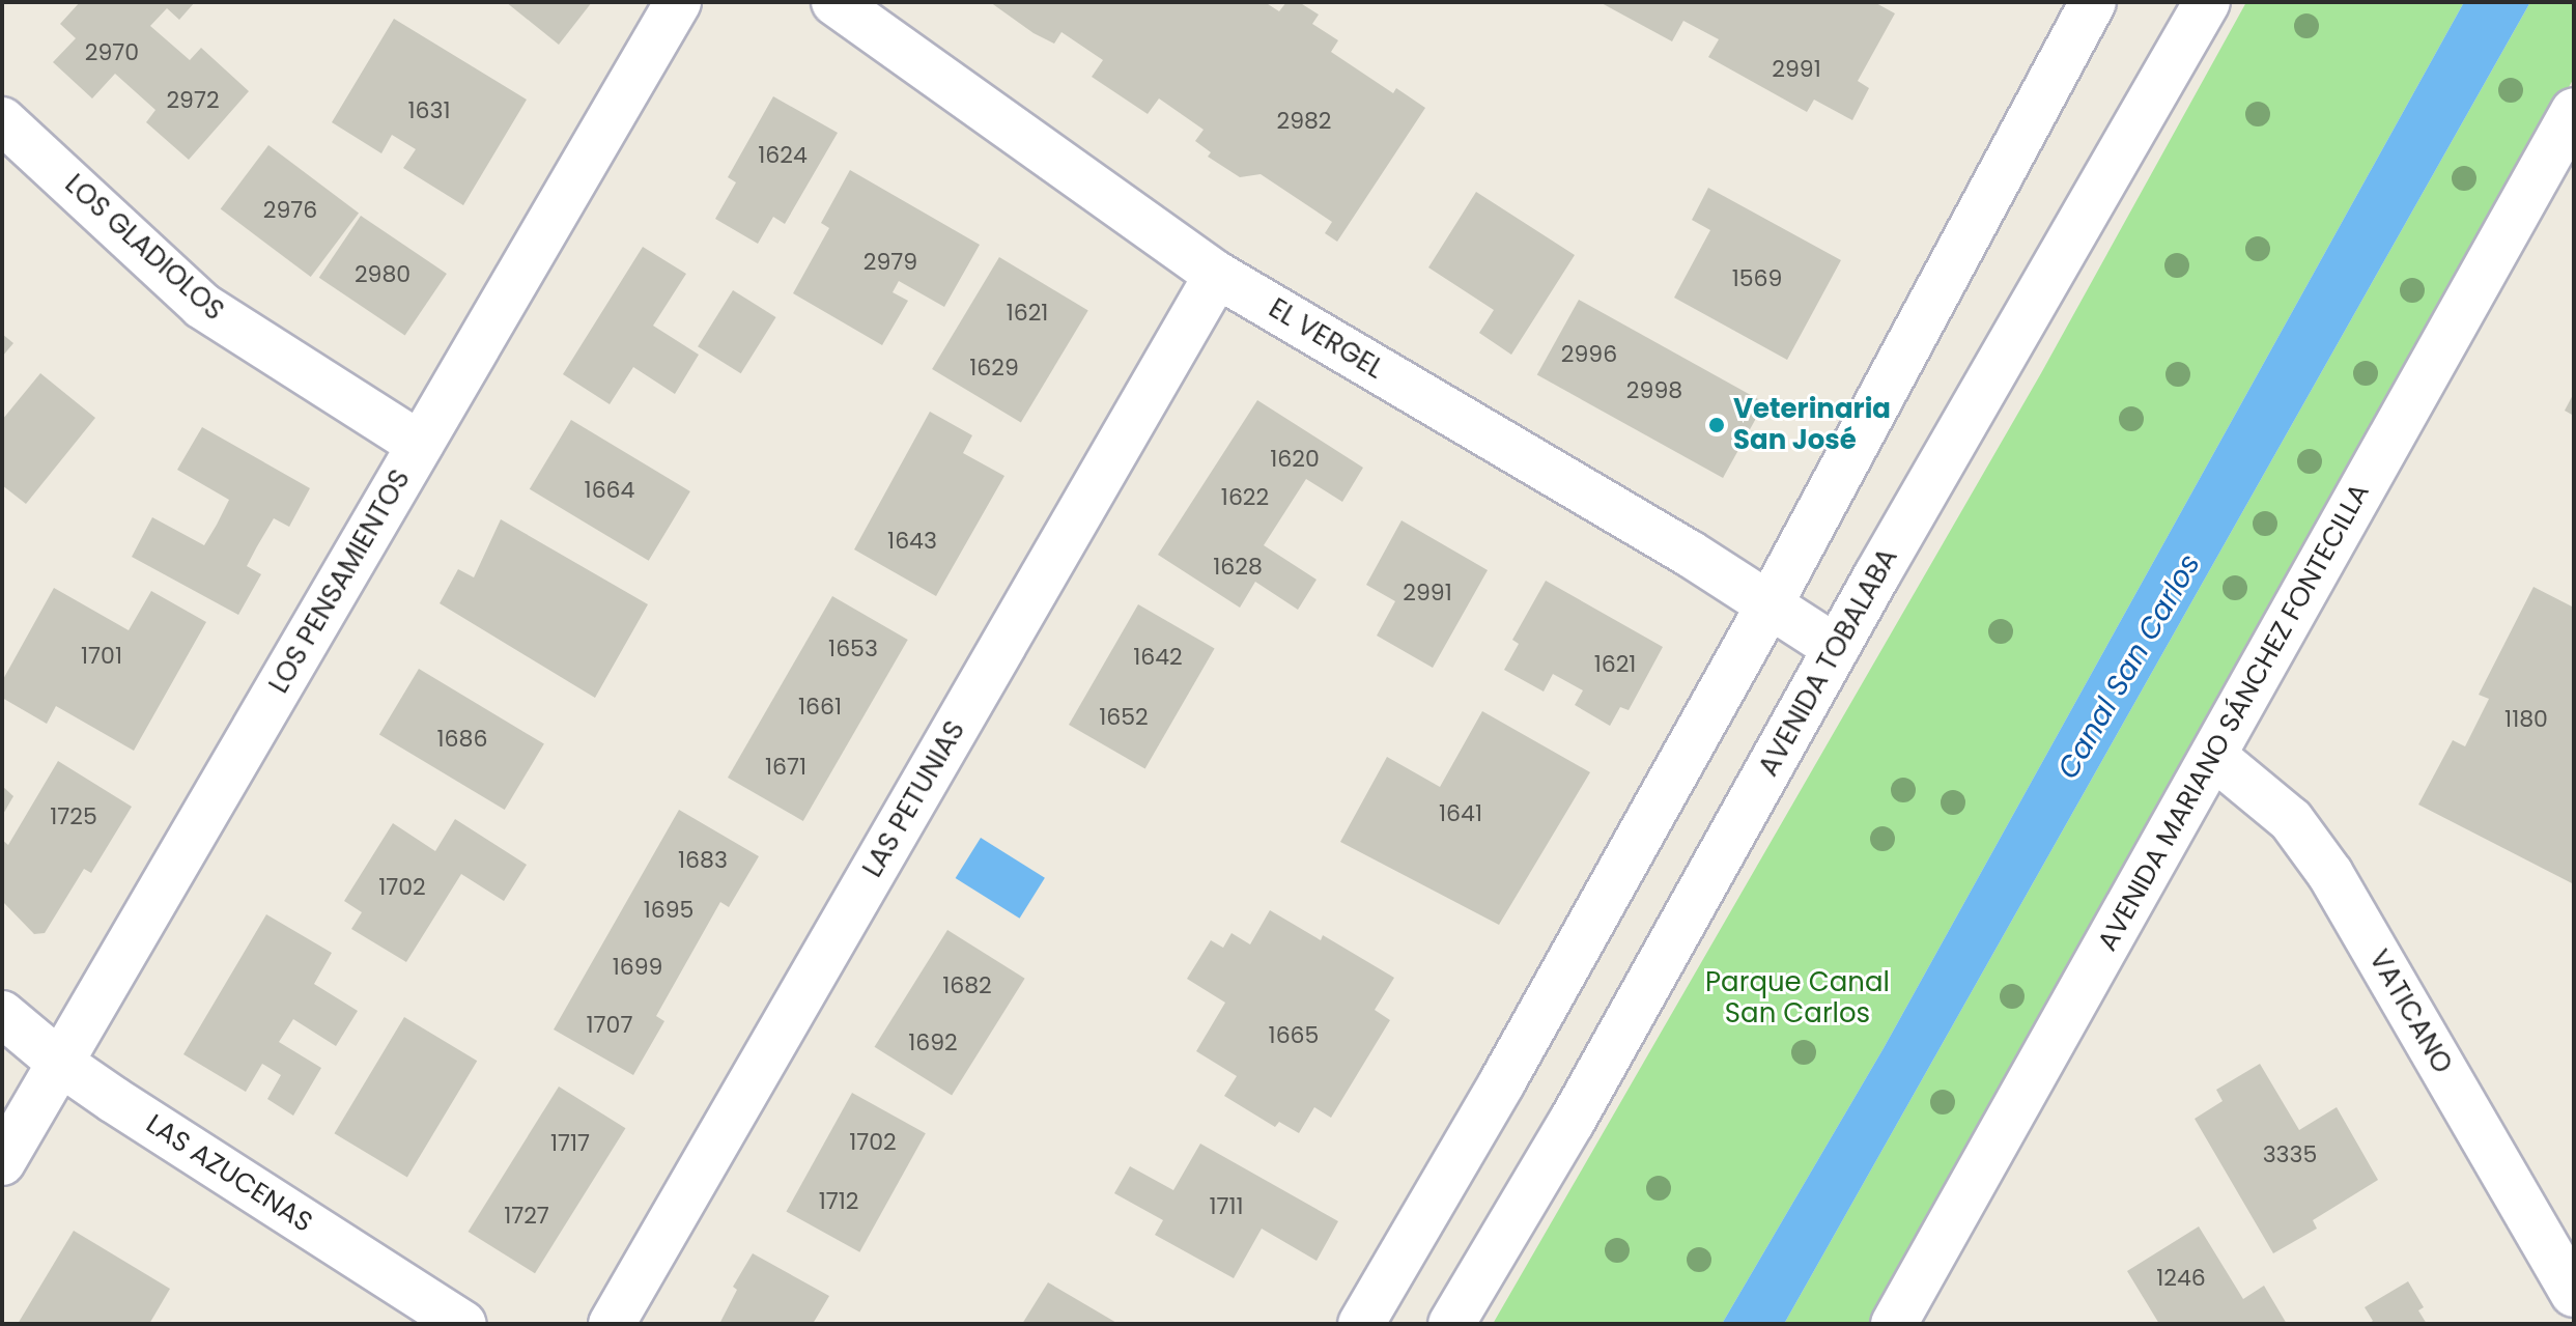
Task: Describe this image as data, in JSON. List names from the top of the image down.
{
  "streets": {
    "street": [
      "LOS GLADIOLOS",
      "EL VERGEL",
      "LOS PENSAMIENTOS",
      "AVENIDA TOBALABA",
      "AVENIDA MARIANO SÁNCHEZ FONTECILLA",
      "LAS PETUNIAS",
      "VATICANO",
      "LAS AZUCENAS"
    ]
  },
  "crossings": [
    ["LOS GLADIOLOS", "LOS PENSAMIENTOS"],
    ["EL VERGEL", "AVENIDA TOBALABA"],
    ["EL VERGEL", "LAS PETUNIAS"],
    ["LOS PENSAMIENTOS", "LAS AZUCENAS"],
    ["AVENIDA MARIANO SÁNCHEZ FONTECILLA", "VATICANO"]
  ],
  "water": ["Canal San Carlos"],
  "parks": ["Parque Canal San Carlos"],
  "places": ["Veterinaria San José"],
  "house_numbers": [
    "2970",
    "2991",
    "2972",
    "1631",
    "2982",
    "1624",
    "2976",
    "2979",
    "2980",
    "1569",
    "1621",
    "2996",
    "1629",
    "2998",
    "1620",
    "1664",
    "1622",
    "1643",
    "1628",
    "2991",
    "1653",
    "1701",
    "1642",
    "1621",
    "1661",
    "1652",
    "1180",
    "1686",
    "1671",
    "1641",
    "1725",
    "1683",
    "1702",
    "1695",
    "1699",
    "1682",
    "1707",
    "1665",
    "1692",
    "1702",
    "1717",
    "3335",
    "1712",
    "1711",
    "1727",
    "1246"
  ]
}
